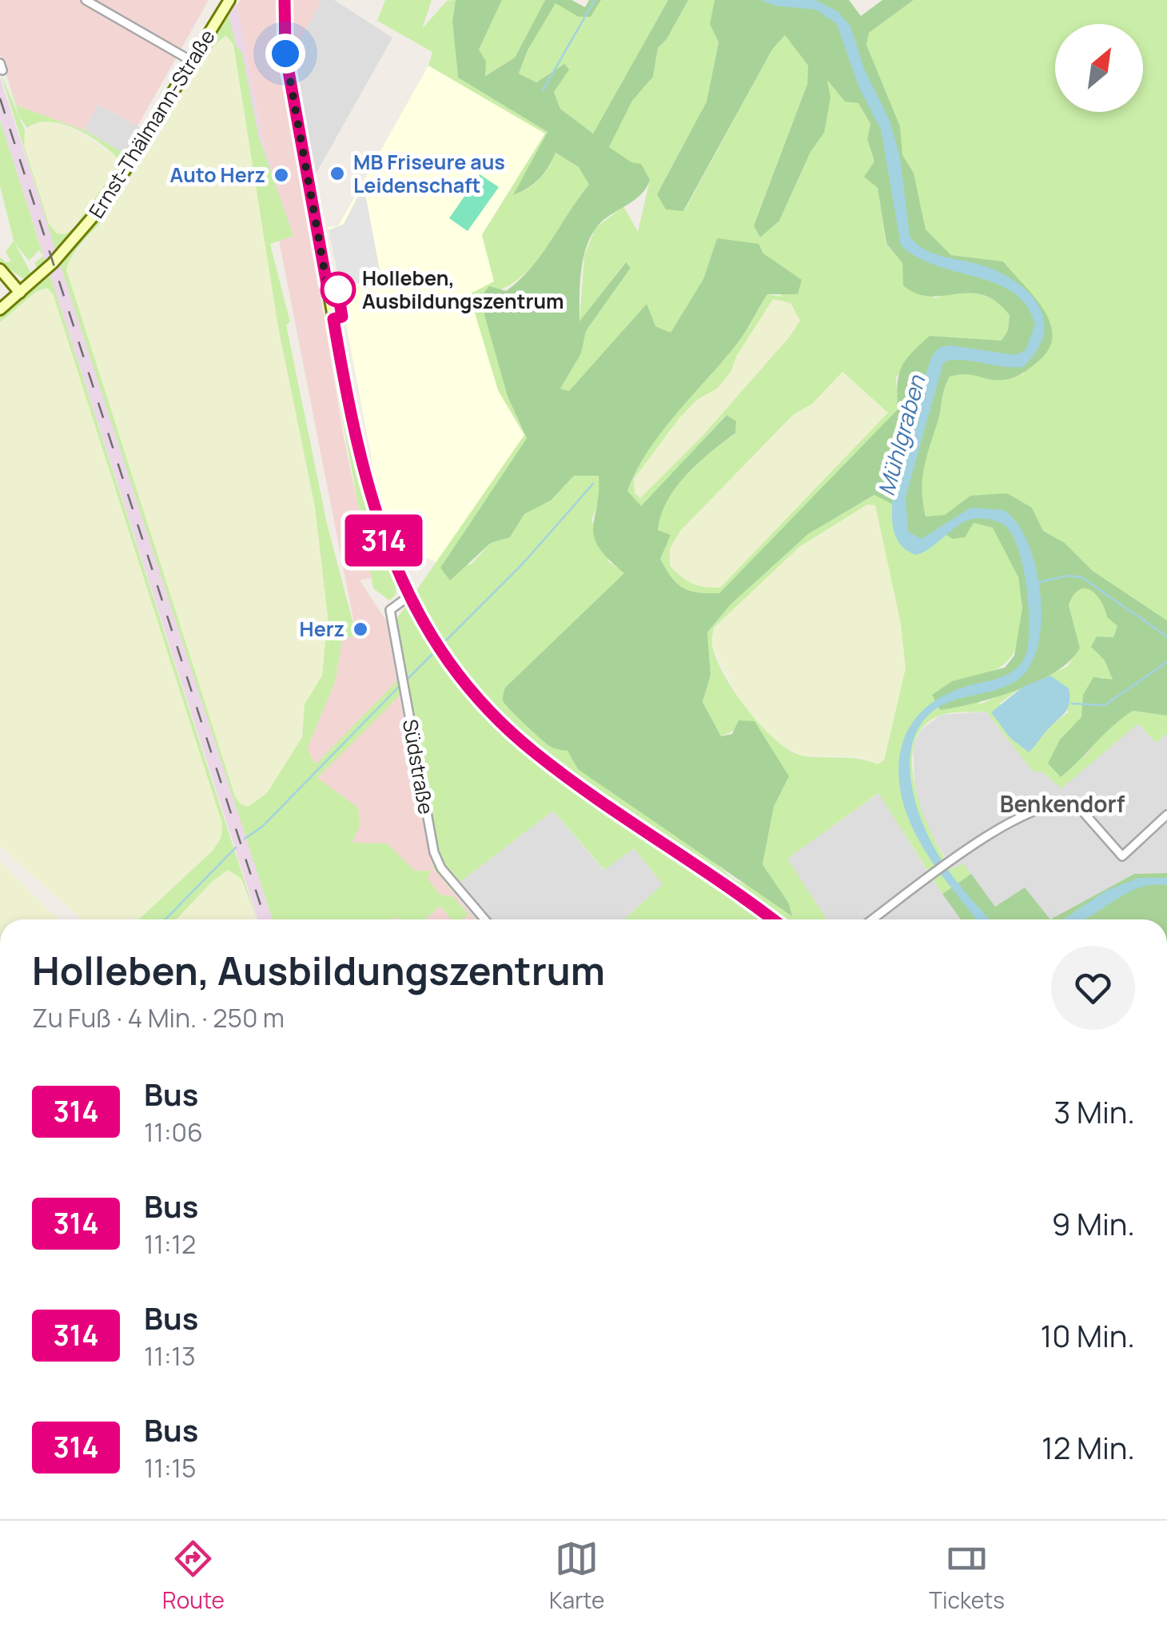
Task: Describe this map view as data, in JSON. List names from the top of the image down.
{
  "streets": {
    "main road": ["Ernst-Thälmann-Straße"],
    "street": ["Südstraße"]
  },
  "districts": ["Benkendorf"],
  "water": ["Mühlgraben"],
  "places": [
    "MB Friseure aus Leidenschaft",
    "Auto Herz",
    "Holleben, Ausbildungszentrum",
    "Herz"
  ],
  "lines": ["bus line 314"],
  "north": "top right",
  "page": {
    "on_map": "314",
    "heading": ["Holleben, Ausbildungszentrum", "Zu Fuß · 4 Min. · 250 m"],
    "list": [
      {
        "mark": "314",
        "name": "Bus",
        "note": "11:06",
        "value": "3 Min."
      },
      {
        "mark": "314",
        "name": "Bus",
        "note": "11:12",
        "value": "9 Min."
      },
      {
        "mark": "314",
        "name": "Bus",
        "note": "11:13",
        "value": "10 Min."
      },
      {
        "mark": "314",
        "name": "Bus",
        "note": "11:15",
        "value": "12 Min."
      }
    ],
    "tabs": ["Route", "Karte", "Tickets"]
  }
}
